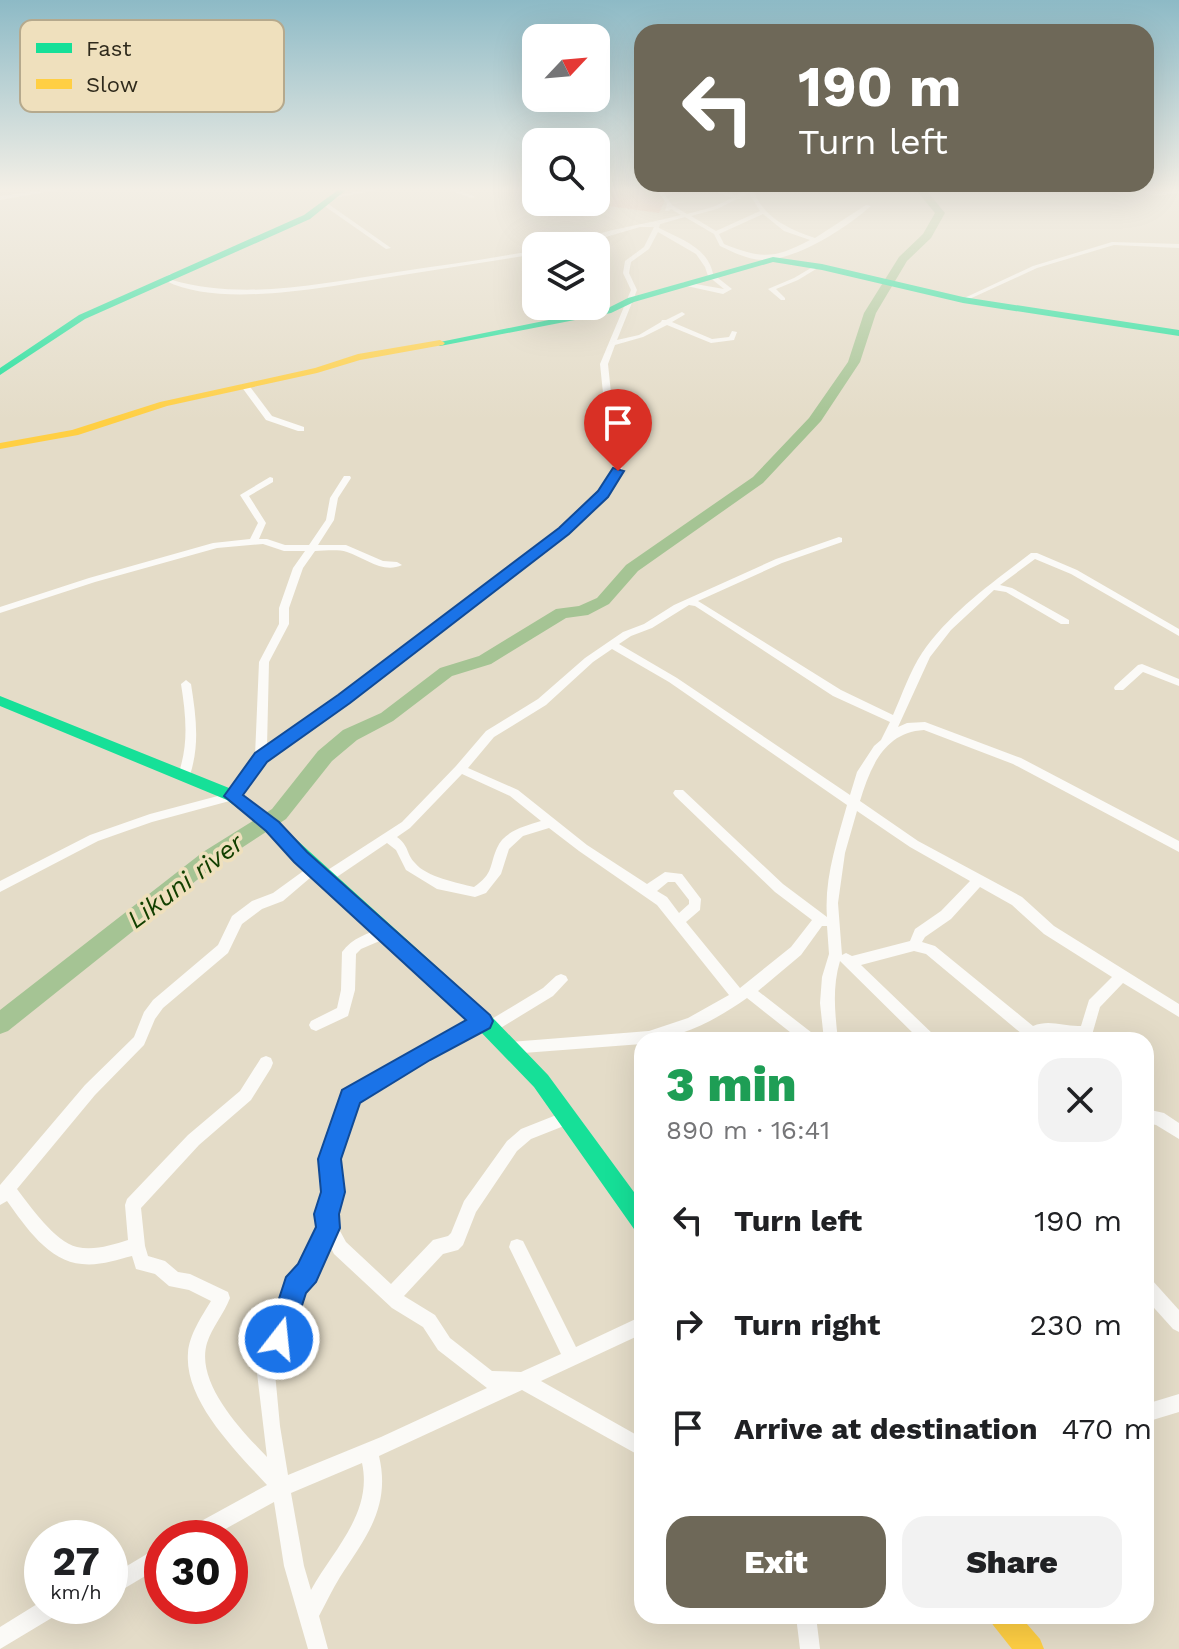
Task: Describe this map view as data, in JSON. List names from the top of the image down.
{
  "water": ["Likuni river"],
  "legend": ["Fast", "Slow"],
  "north": "top right",
  "page": {
    "turn": ["190 m", "Turn left"],
    "heading": ["3 min", "890 m · 16:41"],
    "list": [
      {
        "name": "Turn left",
        "value": "190 m"
      },
      {
        "name": "Turn right",
        "value": "230 m"
      },
      {
        "name": "Arrive at destination",
        "value": "470 m"
      }
    ],
    "buttons": ["Exit", "Share"],
    "speed": "27 km/h",
    "limit": "30"
  }
}
